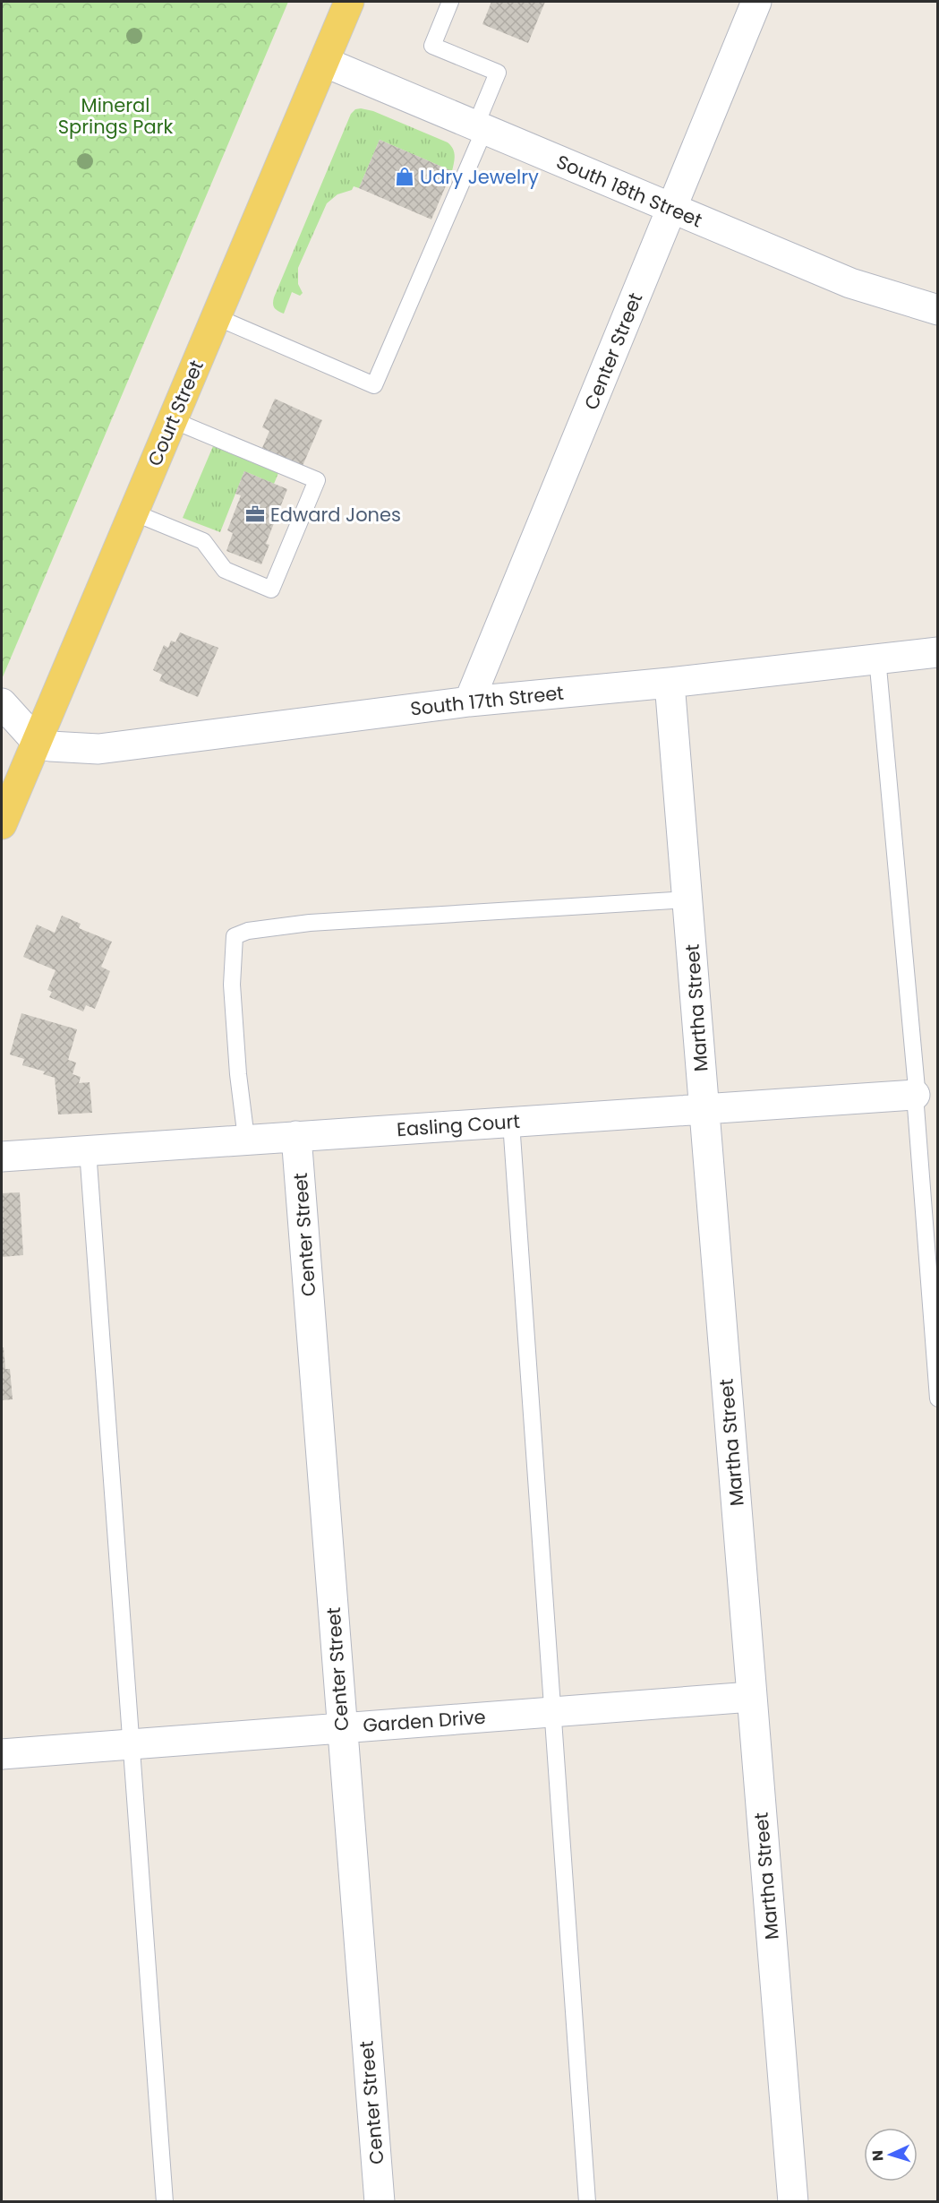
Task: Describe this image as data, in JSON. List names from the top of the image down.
{
  "streets": {
    "main road": ["Court Street"],
    "street": [
      "South 18th Street",
      "Center Street",
      "South 17th Street",
      "Martha Street",
      "Easling Court",
      "Garden Drive"
    ]
  },
  "crossings": [
    ["South 18th Street", "Center Street"],
    ["South 18th Street", "Court Street"],
    ["Center Street", "South 17th Street"],
    ["Center Street", "Easling Court"],
    ["Center Street", "Garden Drive"],
    ["Court Street", "South 17th Street"],
    ["South 17th Street", "Martha Street"],
    ["Martha Street", "Easling Court"],
    ["Martha Street", "Garden Drive"]
  ],
  "parks": ["Mineral Springs Park"],
  "places": {
    "shop": ["Udry Jewelry"],
    "office": ["Edward Jones"]
  },
  "north": "left"
}
